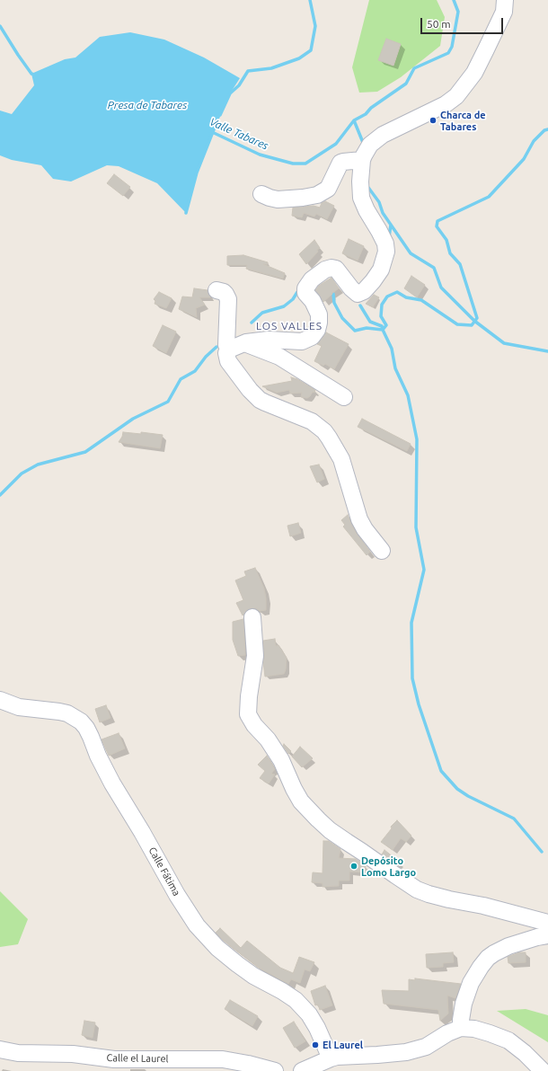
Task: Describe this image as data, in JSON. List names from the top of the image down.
{
  "streets": {
    "street": ["Calle Fátima", "Calle el Laurel"]
  },
  "districts": ["LOS VALLES"],
  "water": ["Presa de Tabares", "Valle Tabares"],
  "places": ["Charca de Tabares", "Depósito Lomo Largo", "El Laurel"],
  "scale_bar": "50 m"
}
